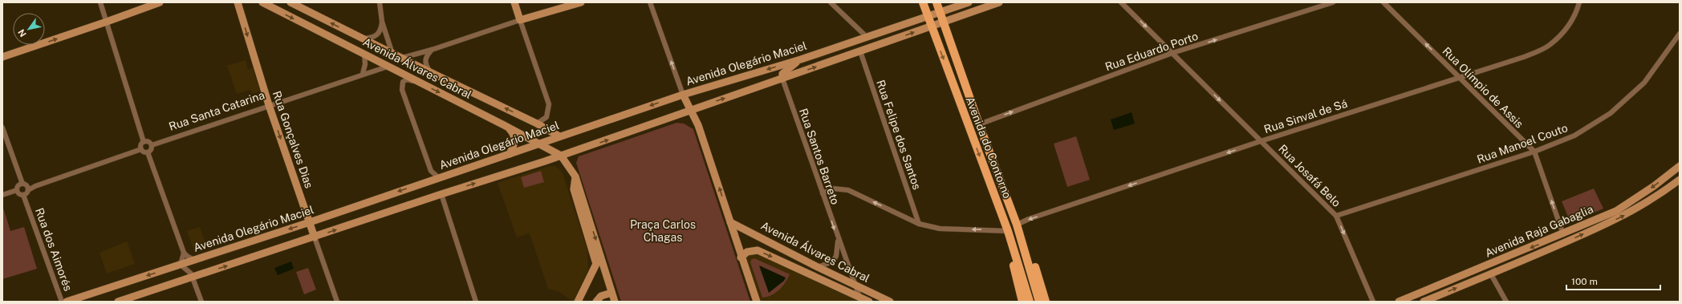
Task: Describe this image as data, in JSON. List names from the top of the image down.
{
  "streets": {
    "main road": [
      "Avenida Olegário Maciel",
      "Avenida Álvares Cabral",
      "Rua Gonçalves Dias",
      "Avenida do Contorno",
      "Avenida Raja Gabaglia"
    ],
    "street": [
      "Rua Eduardo Porto",
      "Rua Olímpio de Assis",
      "Rua Santa Catarina",
      "Rua Sinval de Sá",
      "Rua Felipe dos Santos",
      "Rua Manoel Couto",
      "Rua Santos Barreto",
      "Rua Josafá Belo",
      "Rua dos Aimorés"
    ]
  },
  "crossings": [
    ["Rua Eduardo Porto", "Avenida do Contorno"],
    ["Rua Eduardo Porto", "Rua Josafá Belo"],
    ["Avenida Olegário Maciel", "Avenida Álvares Cabral"],
    ["Avenida Olegário Maciel", "Rua Gonçalves Dias"],
    ["Avenida Olegário Maciel", "Avenida do Contorno"],
    ["Avenida Álvares Cabral", "Rua Santa Catarina"],
    ["Avenida Álvares Cabral", "Rua Santos Barreto"],
    ["Rua Olímpio de Assis", "Rua Sinval de Sá"],
    ["Rua Olímpio de Assis", "Rua Manoel Couto"],
    ["Rua Olímpio de Assis", "Avenida Raja Gabaglia"],
    ["Rua Santa Catarina", "Rua Gonçalves Dias"],
    ["Rua Sinval de Sá", "Avenida do Contorno"],
    ["Rua Sinval de Sá", "Rua Josafá Belo"],
    ["Rua Manoel Couto", "Rua Josafá Belo"]
  ],
  "one_way": [
    "Rua Eduardo Porto",
    "Rua Olímpio de Assis",
    "Rua Sinval de Sá",
    "Rua Gonçalves Dias",
    "Rua Josafá Belo"
  ],
  "parks": ["Praça Carlos Chagas"],
  "scale_bar": "100 m",
  "north": "bottom left"
}
